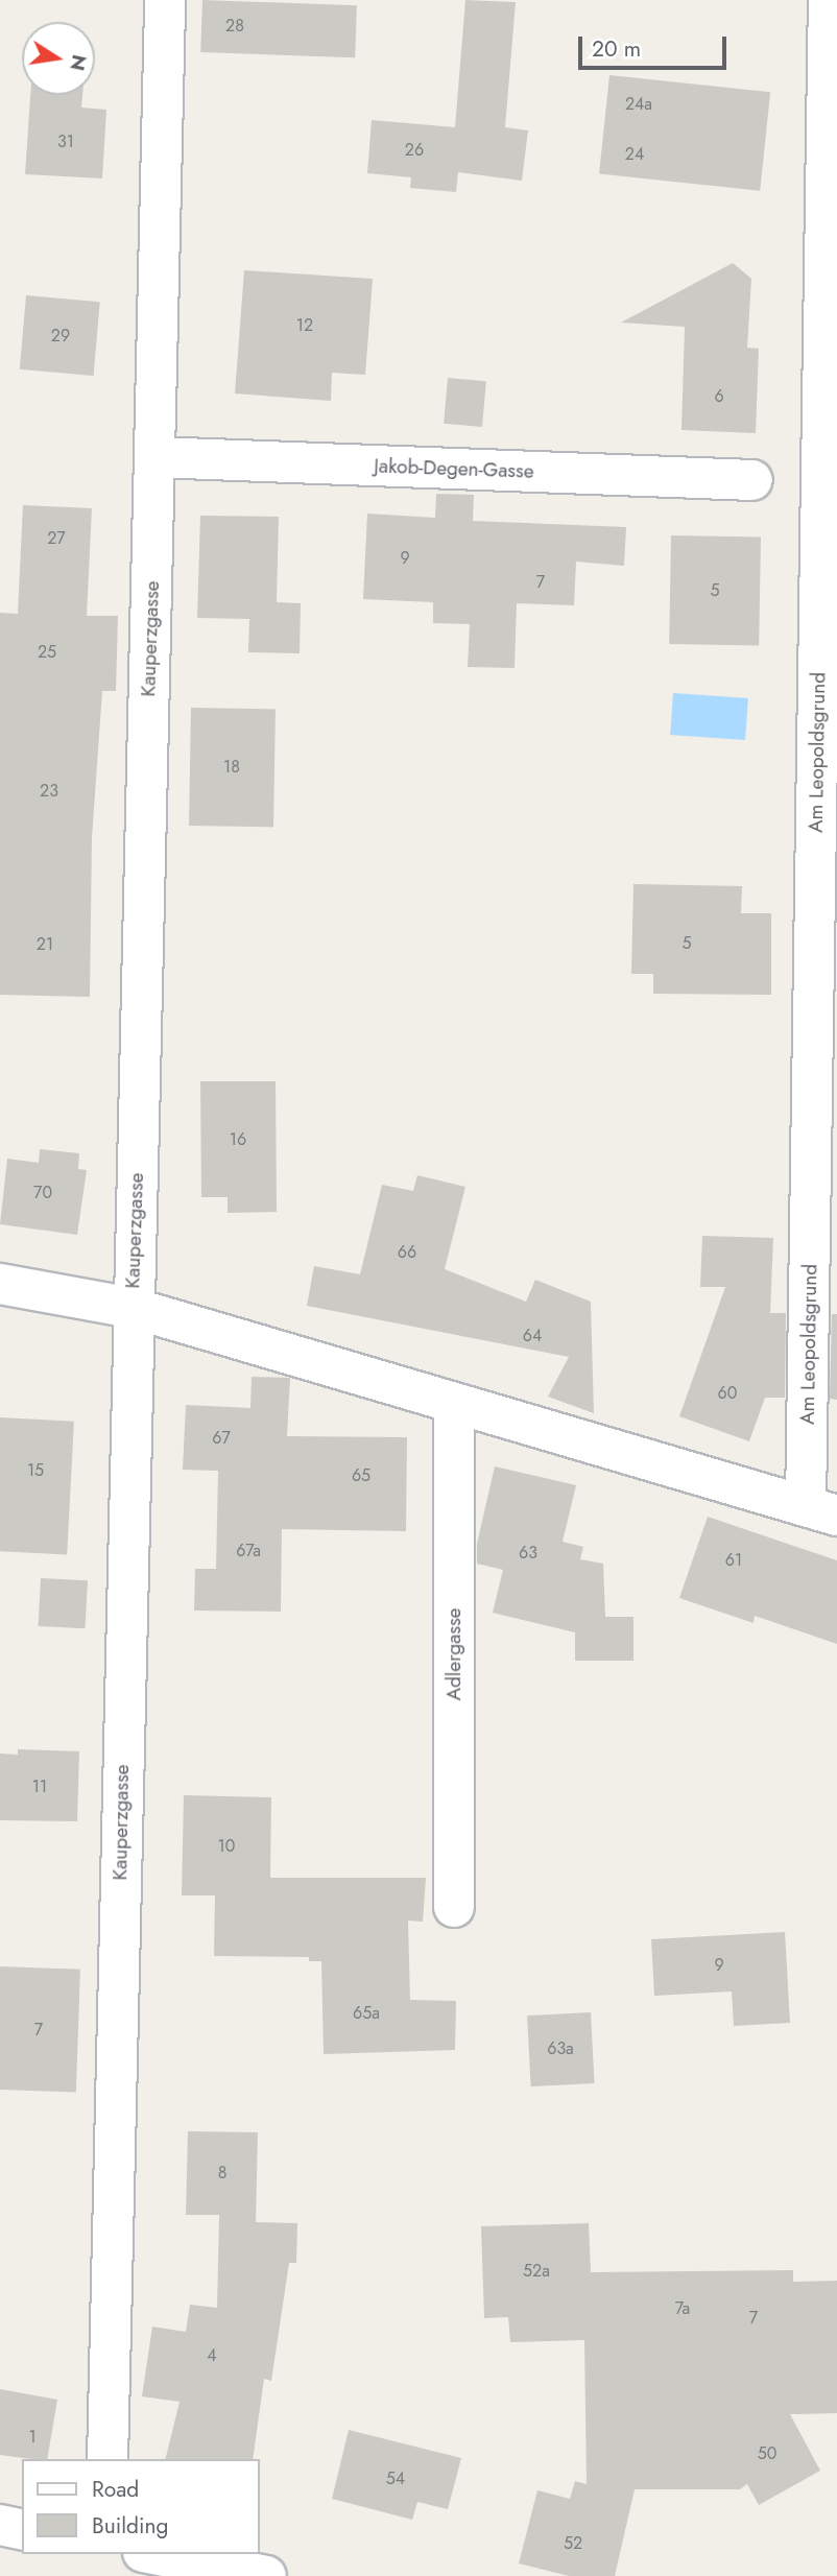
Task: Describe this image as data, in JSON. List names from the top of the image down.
{
  "streets": {
    "street": [
      "Jakob-Degen-Gasse",
      "Kauperzgasse",
      "Am Leopoldsgrund",
      "Adlergasse"
    ]
  },
  "crossings": [
    ["Jakob-Degen-Gasse", "Kauperzgasse"]
  ],
  "house_numbers": [
    "28",
    "24a",
    "31",
    "26",
    "24",
    "12",
    "29",
    "6",
    "27",
    "9",
    "7",
    "5",
    "25",
    "18",
    "23",
    "5",
    "21",
    "16",
    "70",
    "66",
    "64",
    "60",
    "67",
    "15",
    "65",
    "67a",
    "63",
    "61",
    "11",
    "10",
    "9",
    "65a",
    "7",
    "63a",
    "8",
    "52a",
    "7a",
    "7",
    "4",
    "1",
    "50",
    "54",
    "52"
  ],
  "legend": ["Road", "Building"],
  "scale_bar": "20 m",
  "north": "right"
}
